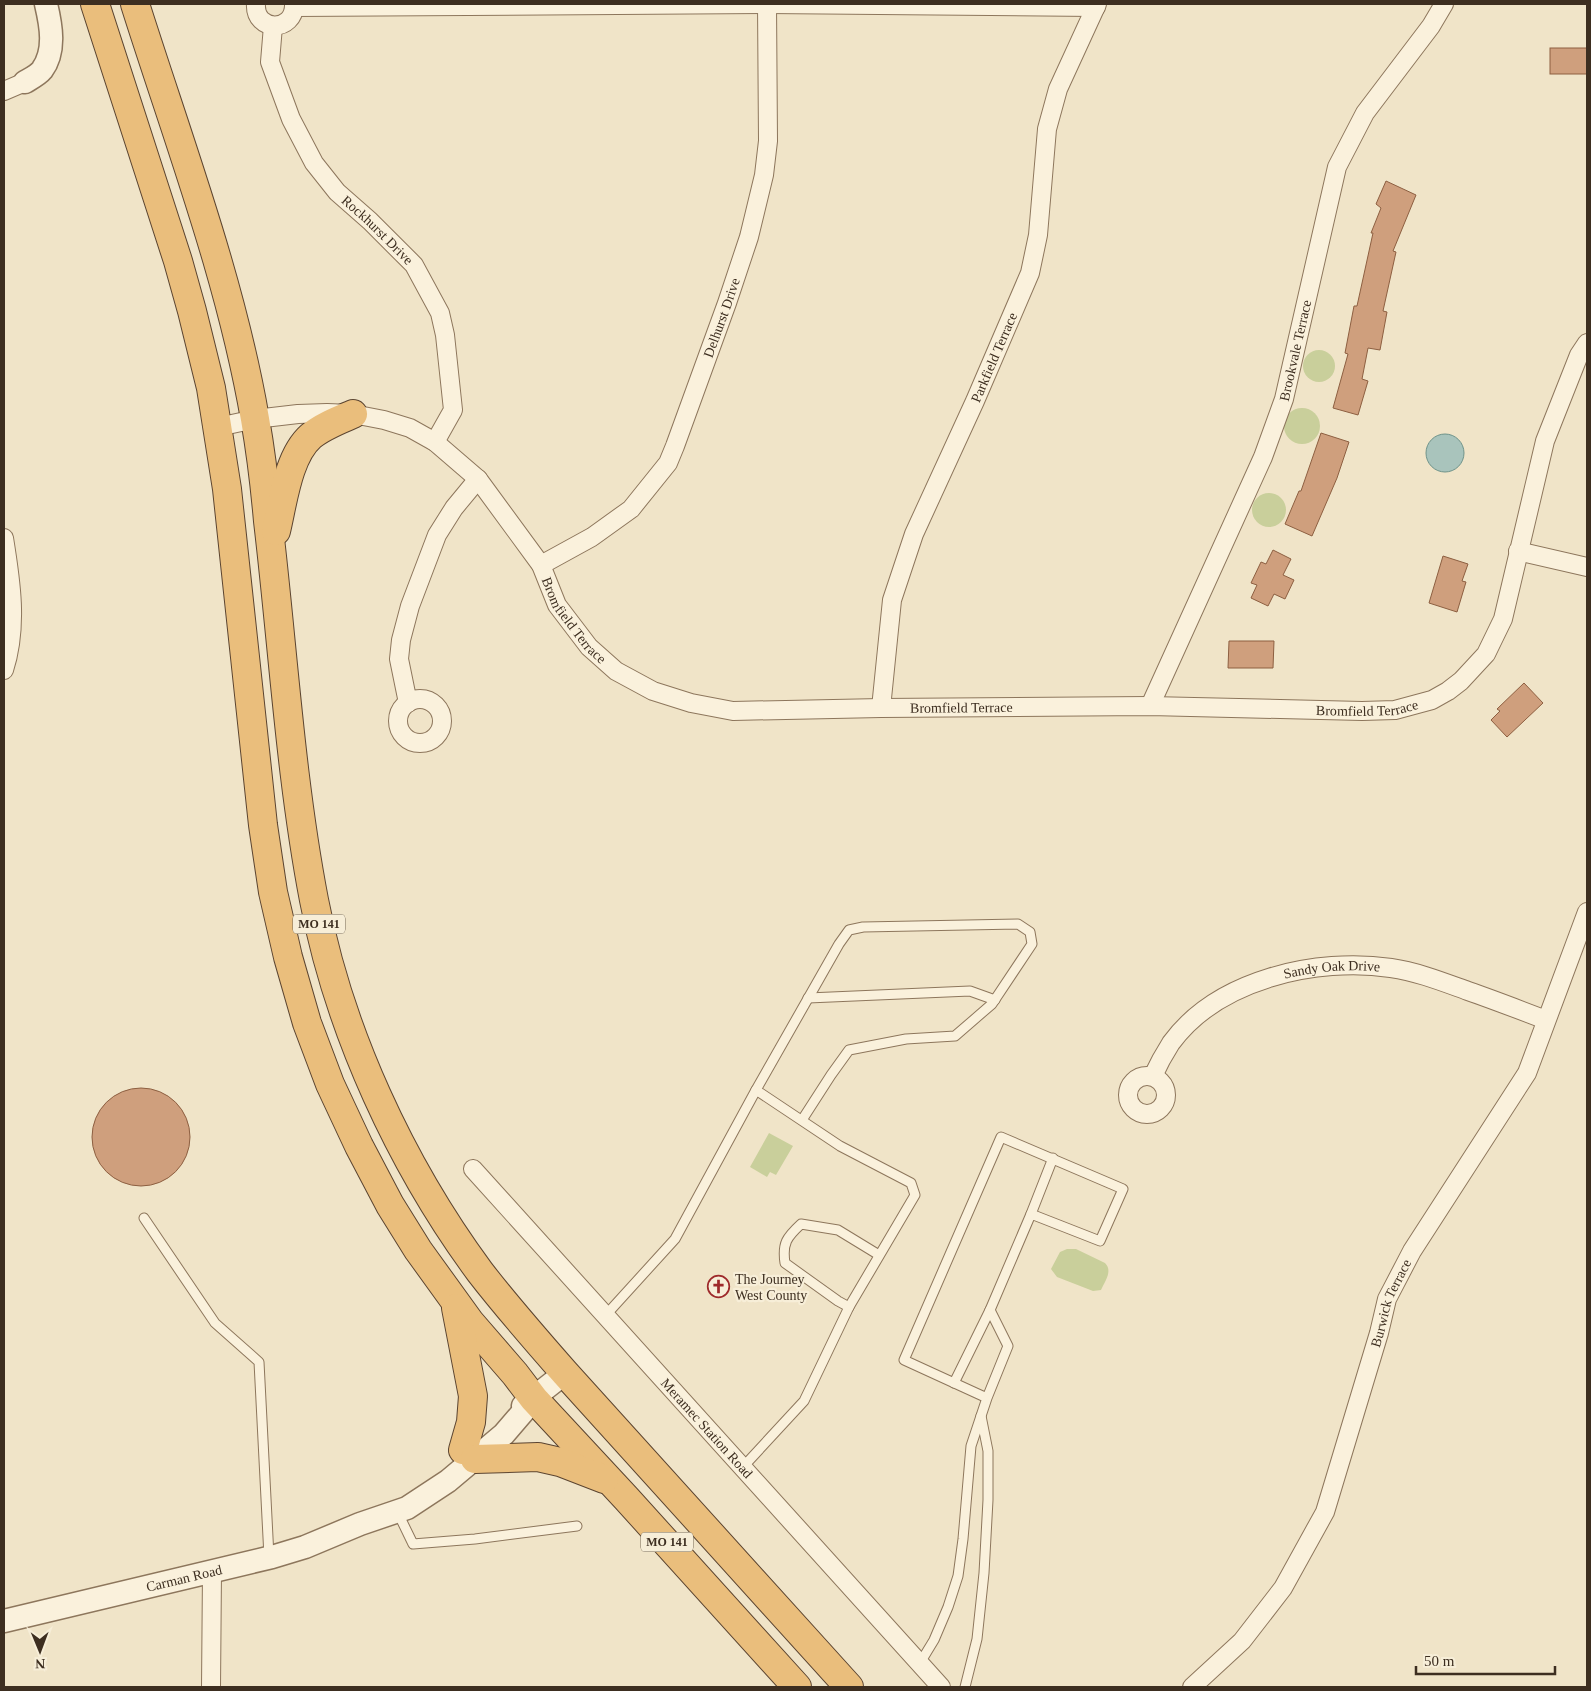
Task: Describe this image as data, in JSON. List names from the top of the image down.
{
  "streets": {
    "highway": ["MO 141"],
    "street": [
      "Rockhurst Drive",
      "Delhurst Drive",
      "Brookvale Terrace",
      "Parkfield Terrace",
      "Bromfield Terrace",
      "Sandy Oak Drive",
      "Burwick Terrace",
      "Meramec Station Road",
      "Carman Road"
    ]
  },
  "crossings": [
    ["Rockhurst Drive", "Bromfield Terrace"],
    ["Delhurst Drive", "Bromfield Terrace"],
    ["Brookvale Terrace", "Bromfield Terrace"],
    ["Parkfield Terrace", "Bromfield Terrace"],
    ["Bromfield Terrace", "MO 141"],
    ["MO 141", "Carman Road"],
    ["Sandy Oak Drive", "Burwick Terrace"]
  ],
  "places": {
    "church": ["The Journey West County"]
  },
  "scale_bar": "50 m",
  "north": "bottom"
}
